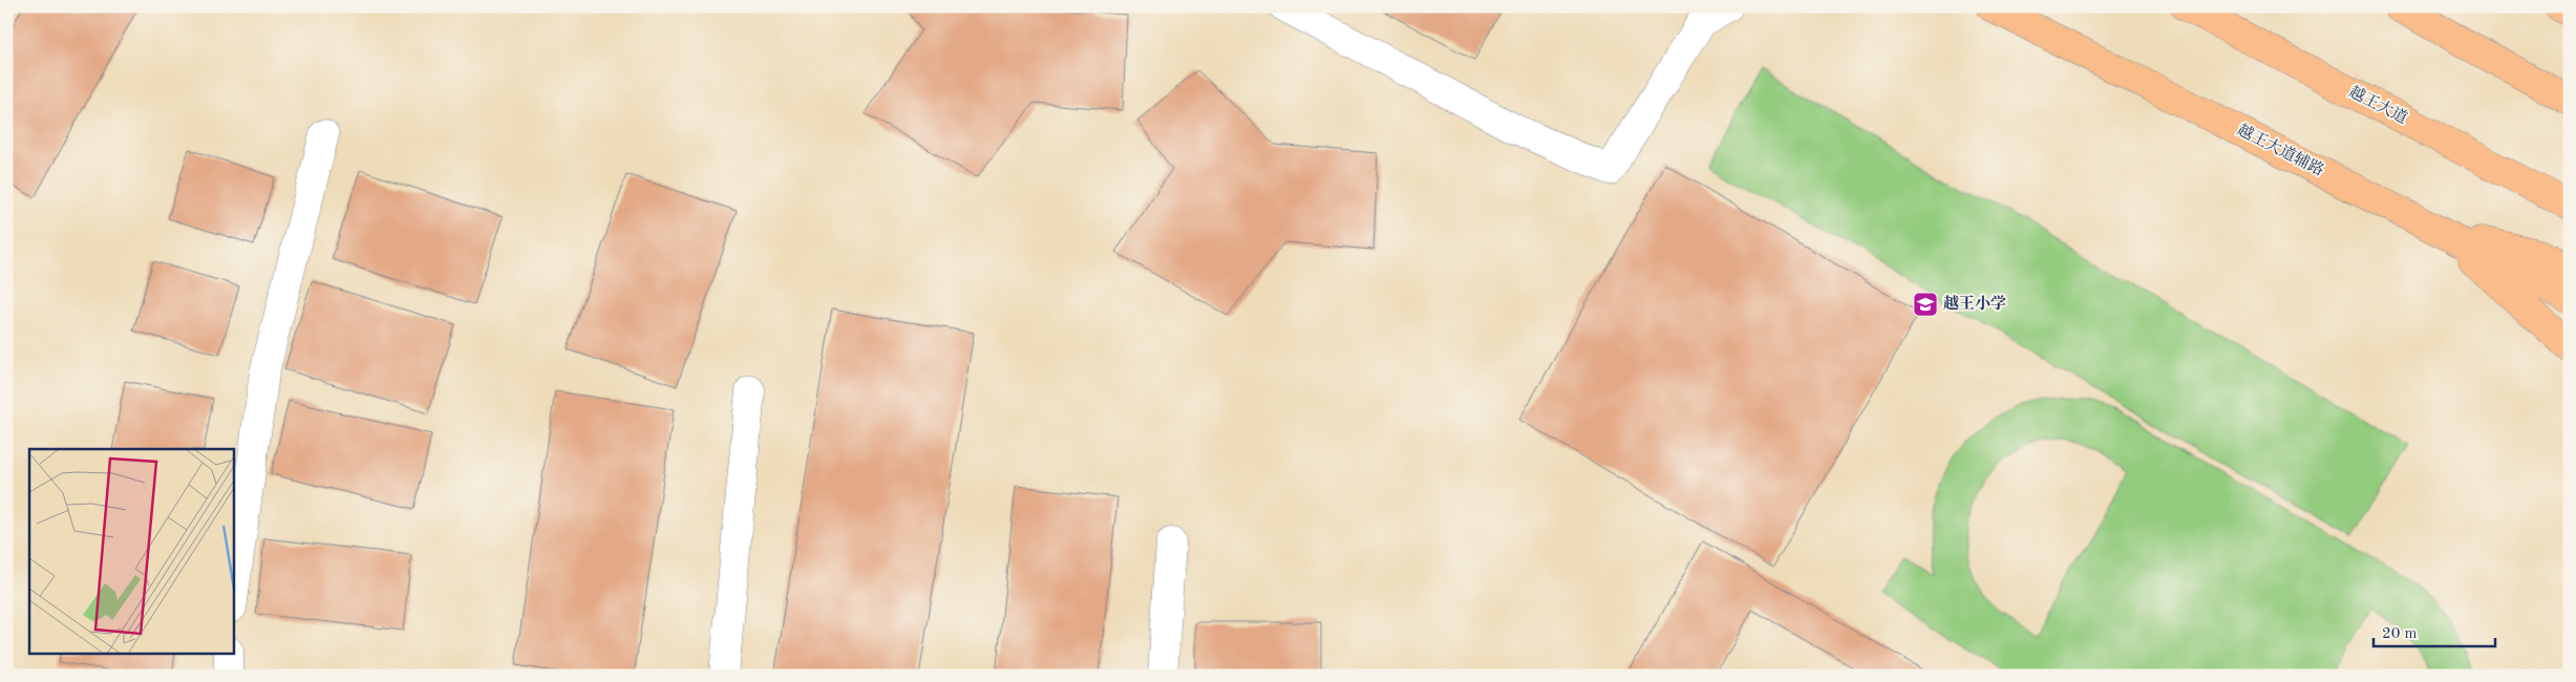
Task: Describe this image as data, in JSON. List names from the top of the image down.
{
  "streets": {
    "main road": ["越王大道", "越王大道辅路"]
  },
  "places": {
    "school or university": ["越王小学"]
  },
  "scale_bar": "20 m"
}
